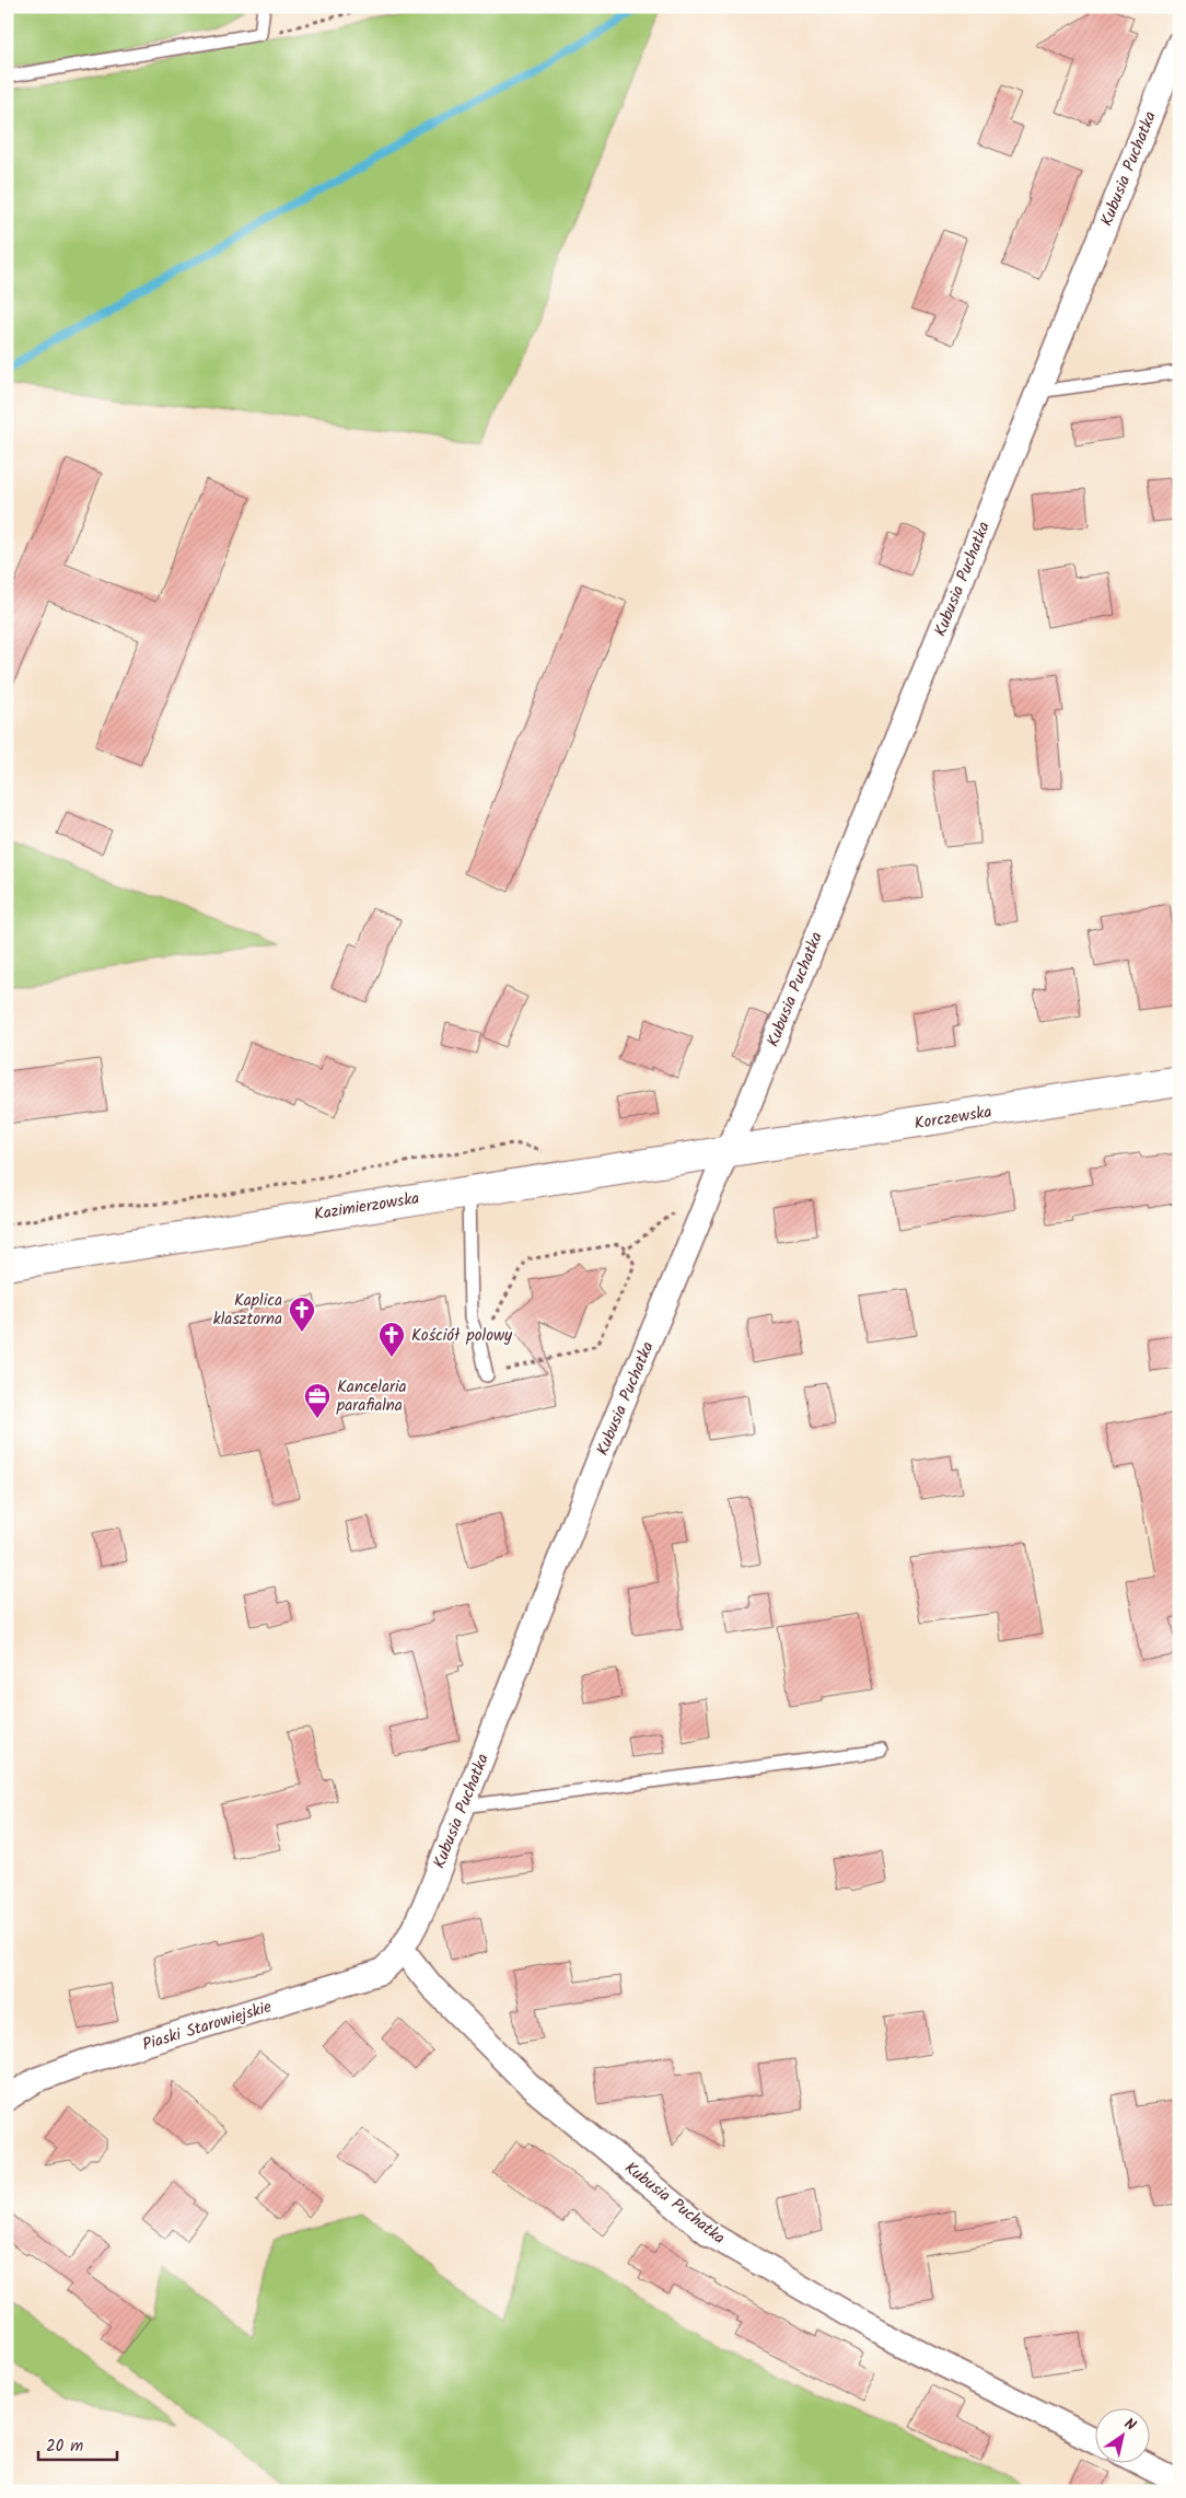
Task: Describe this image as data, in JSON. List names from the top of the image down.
{
  "streets": {
    "street": [
      "Kubusia Puchatka",
      "Korczewska",
      "Kazimierzowska",
      "Piaski Starowiejskie"
    ]
  },
  "crossings": [
    ["Kubusia Puchatka", "Korczewska"],
    ["Kubusia Puchatka", "Kazimierzowska"],
    ["Kubusia Puchatka", "Piaski Starowiejskie"],
    ["Korczewska", "Kazimierzowska"]
  ],
  "places": {
    "church": ["Kaplica klasztorna", "Kościół polowy"],
    "office": ["Kancelaria parafialna"]
  },
  "scale_bar": "20 m",
  "north": "top right"
}
